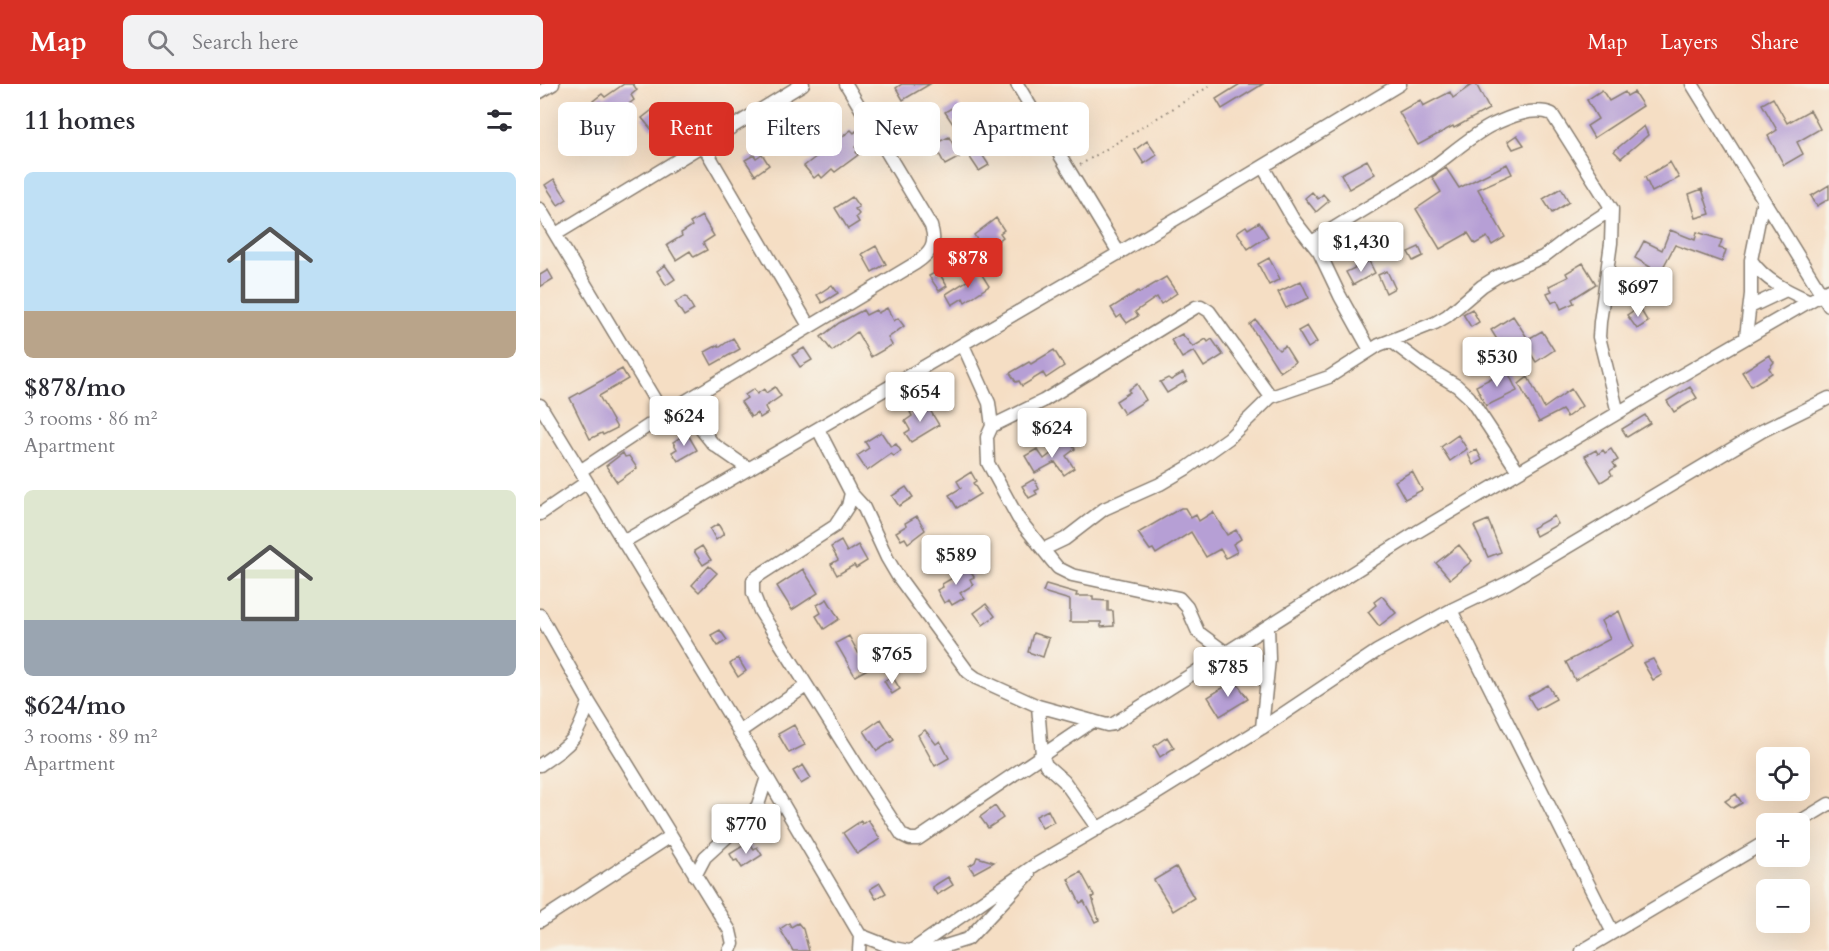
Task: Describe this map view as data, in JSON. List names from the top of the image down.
{
  "page": {
    "header": "Map",
    "search": "Search here",
    "nav": ["Map", "Layers", "Share"],
    "heading": "11 homes",
    "chip": [
      "Buy",
      "Rent",
      "Filters",
      "New",
      "Apartment"
    ],
    "list": [
      {
        "name": "$878/mo",
        "note": "3 rooms · 86 m² · Apartment"
      },
      {
        "name": "$624/mo",
        "note": "3 rooms · 89 m² · Apartment"
      }
    ],
    "price": [
      "$1,430",
      "$878",
      "$697",
      "$530",
      "$654",
      "$624",
      "$624",
      "$589",
      "$765",
      "$785",
      "$770"
    ],
    "map_buttons": ["+", "−"]
  }
}
